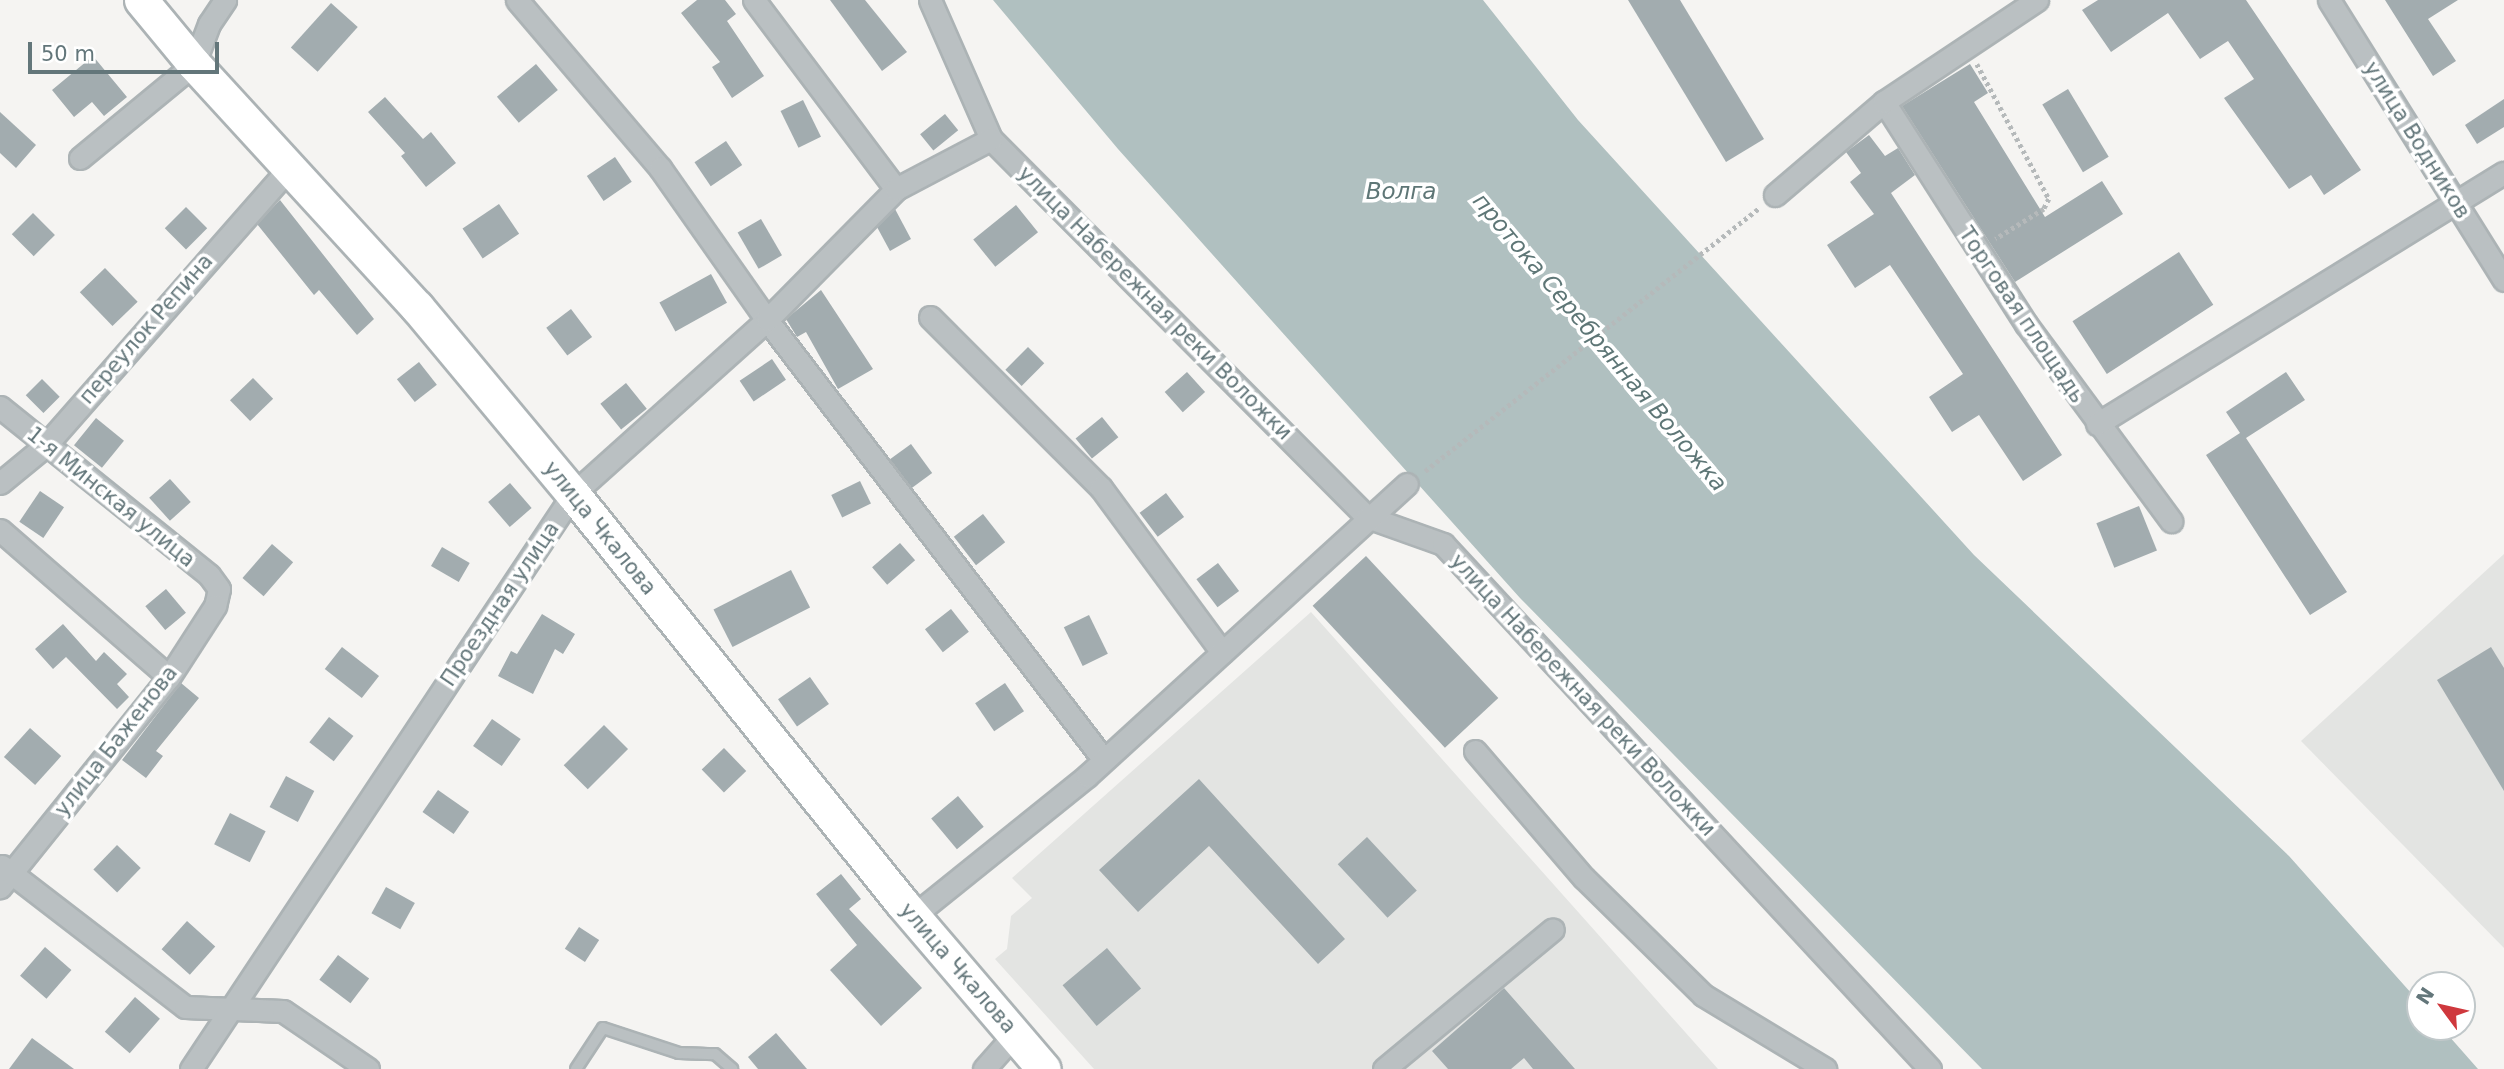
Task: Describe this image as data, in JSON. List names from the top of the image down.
{
  "streets": {
    "main road": ["улица Чкалова"],
    "street": [
      "улица Водников",
      "улица Набережная реки Воложки",
      "Торговая площадь",
      "переулок Репина",
      "1-я Минская улица",
      "Проездная улица",
      "улица Баженова"
    ]
  },
  "crossings": [
    ["улица Набережная реки Воложки", "Проездная улица"],
    ["переулок Репина", "1-я Минская улица"],
    ["переулок Репина", "улица Чкалова"],
    ["1-я Минская улица", "улица Баженова"],
    ["улица Чкалова", "Проездная улица"]
  ],
  "water": ["Волга", "протока Серебрянная Воложка"],
  "scale_bar": "50 m",
  "north": "top left"
}
